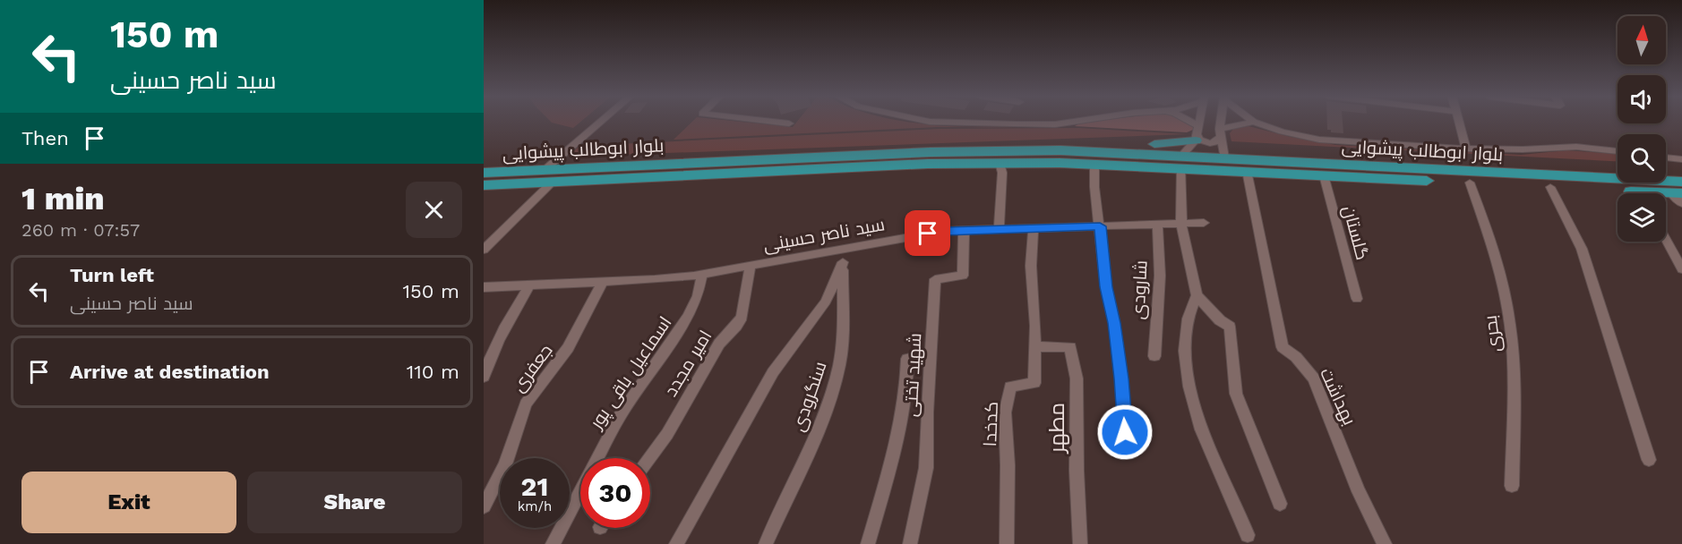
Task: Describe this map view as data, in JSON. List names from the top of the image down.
{
  "streets": {
    "highway": ["بلوار ابوطالب پیشوایی"],
    "street": [
      "گلستان",
      "سید ناصر حسینی",
      "شارودی",
      "بحری",
      "امیر مجدد",
      "جعفری",
      "اسماعیل باقی پور",
      "شهید تختی",
      "سنگرودی",
      "بهداشت",
      "کدخدا",
      "مطهر"
    ]
  },
  "crossings": [
    ["بلوار ابوطالب پیشوایی", "گلستان"],
    ["بلوار ابوطالب پیشوایی", "بحری"],
    ["بلوار ابوطالب پیشوایی", "بهداشت"],
    ["سید ناصر حسینی", "شارودی"],
    ["سید ناصر حسینی", "امیر مجدد"],
    ["سید ناصر حسینی", "جعفری"],
    ["سید ناصر حسینی", "اسماعیل باقی پور"],
    ["سید ناصر حسینی", "شهید تختی"],
    ["سید ناصر حسینی", "سنگرودی"],
    ["سید ناصر حسینی", "کدخدا"],
    ["کدخدا", "مطهر"]
  ],
  "north": "top",
  "page": {
    "turn": ["150 m", "سید ناصر حسینی"],
    "then": "Then",
    "heading": ["1 min", "260 m · 07:57"],
    "list": [
      {
        "name": "Turn left",
        "note": "سید ناصر حسینی",
        "value": "150 m"
      },
      {
        "name": "Arrive at destination",
        "value": "110 m"
      }
    ],
    "speed": "21 km/h",
    "limit": "30",
    "buttons": ["Exit", "Share"]
  }
}
